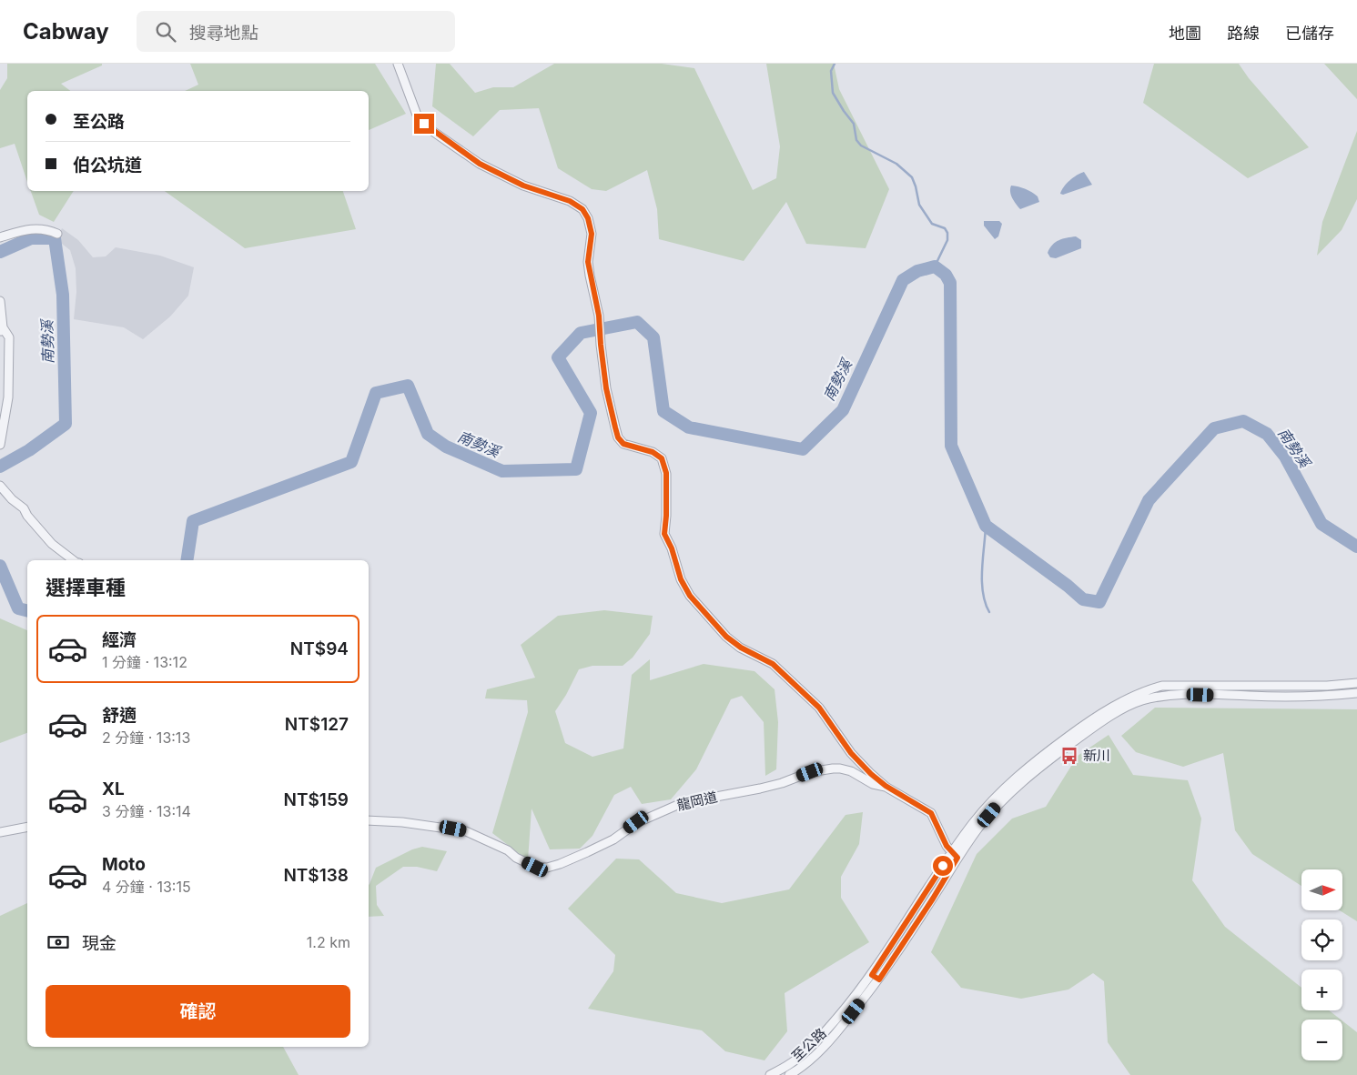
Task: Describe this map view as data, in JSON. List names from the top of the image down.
{
  "streets": {
    "street": ["龍岡道", "至公路"]
  },
  "crossings": [
    ["龍岡道", "至公路"]
  ],
  "water": ["南勢溪"],
  "places": {
    "bus stop": ["新川"]
  },
  "north": "right",
  "page": {
    "header": "Cabway",
    "search": "搜尋地點",
    "nav": ["地圖", "路線", "已儲存"],
    "banner": ["至公路", "伯公坑道"],
    "heading": "選擇車種",
    "list": [
      {
        "name": "經濟",
        "note": "1 分鐘 · 13:12",
        "value": "NT$94"
      },
      {
        "name": "舒適",
        "note": "2 分鐘 · 13:13",
        "value": "NT$127"
      },
      {
        "name": "XL",
        "note": "3 分鐘 · 13:14",
        "value": "NT$159"
      },
      {
        "name": "Moto",
        "note": "4 分鐘 · 13:15",
        "value": "NT$138"
      }
    ],
    "map_buttons": ["+", "−"],
    "pay": ["現金", "1.2 km"],
    "buttons": "確認"
  }
}
